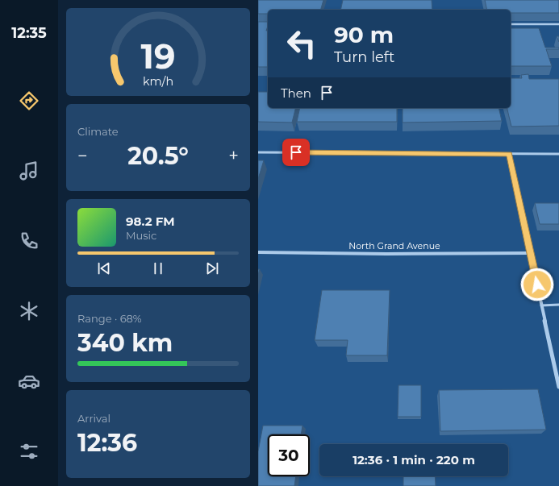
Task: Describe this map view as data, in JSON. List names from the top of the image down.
{
  "streets": {
    "street": ["North Grand Avenue"]
  },
  "page": {
    "tabs": "12:35",
    "turn": ["90 m", "Turn left"],
    "then": "Then",
    "tile": [
      "Climate",
      ["Range · 68%", "340 km"],
      ["Arrival", "12:36"]
    ],
    "heat": ["−", "20.5°", "+"],
    "song": ["98.2 FM", "Music"],
    "limit": "30",
    "trip": "12:36 · 1 min · 220 m",
    "gauge": ["19", "km/h"]
  }
}
